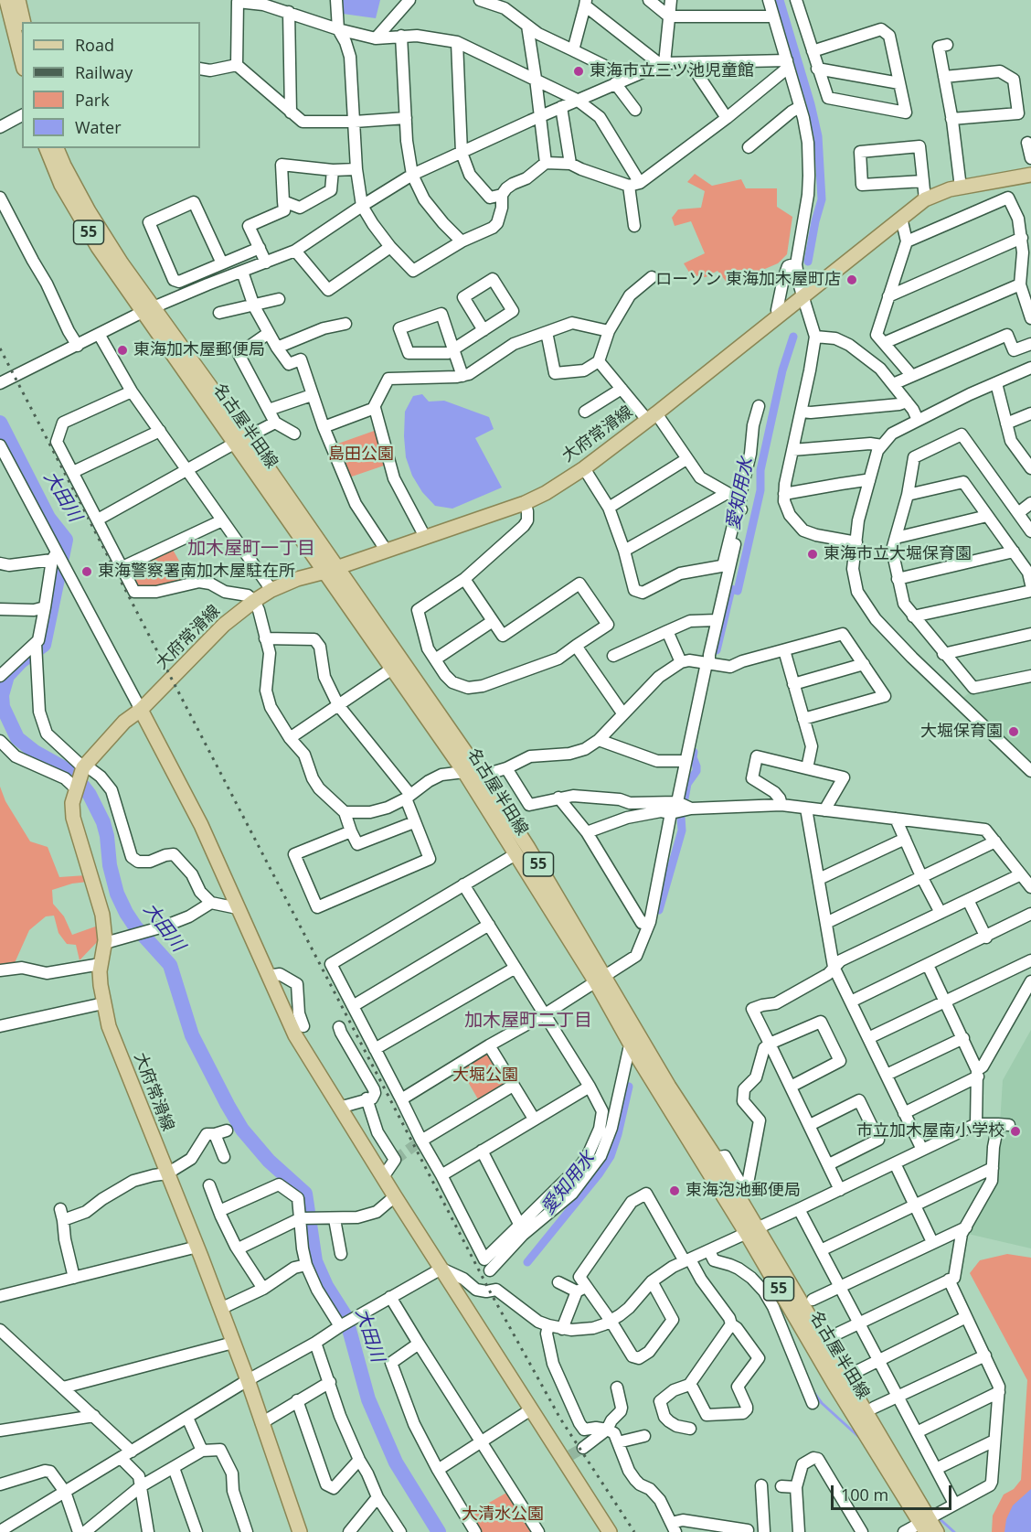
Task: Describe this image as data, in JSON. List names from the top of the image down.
{
  "streets": {
    "main road": ["55", "名古屋半田線", "大府常滑線"]
  },
  "crossings": [
    ["名古屋半田線", "大府常滑線"]
  ],
  "districts": ["加木屋町一丁目", "加木屋町二丁目"],
  "water": ["愛知用水", "大田川"],
  "parks": ["島田公園", "大堀公園", "大清水公園"],
  "places": [
    "東海市立三ツ池児童館",
    "ローソン 東海加木屋町店",
    "東海加木屋郵便局",
    "東海市立大堀保育園",
    "東海警察署南加木屋駐在所",
    "大堀保育園",
    "市立加木屋南小学校",
    "東海泡池郵便局"
  ],
  "legend": [
    "Road",
    "Railway",
    "Park",
    "Water"
  ],
  "scale_bar": "100 m"
}
